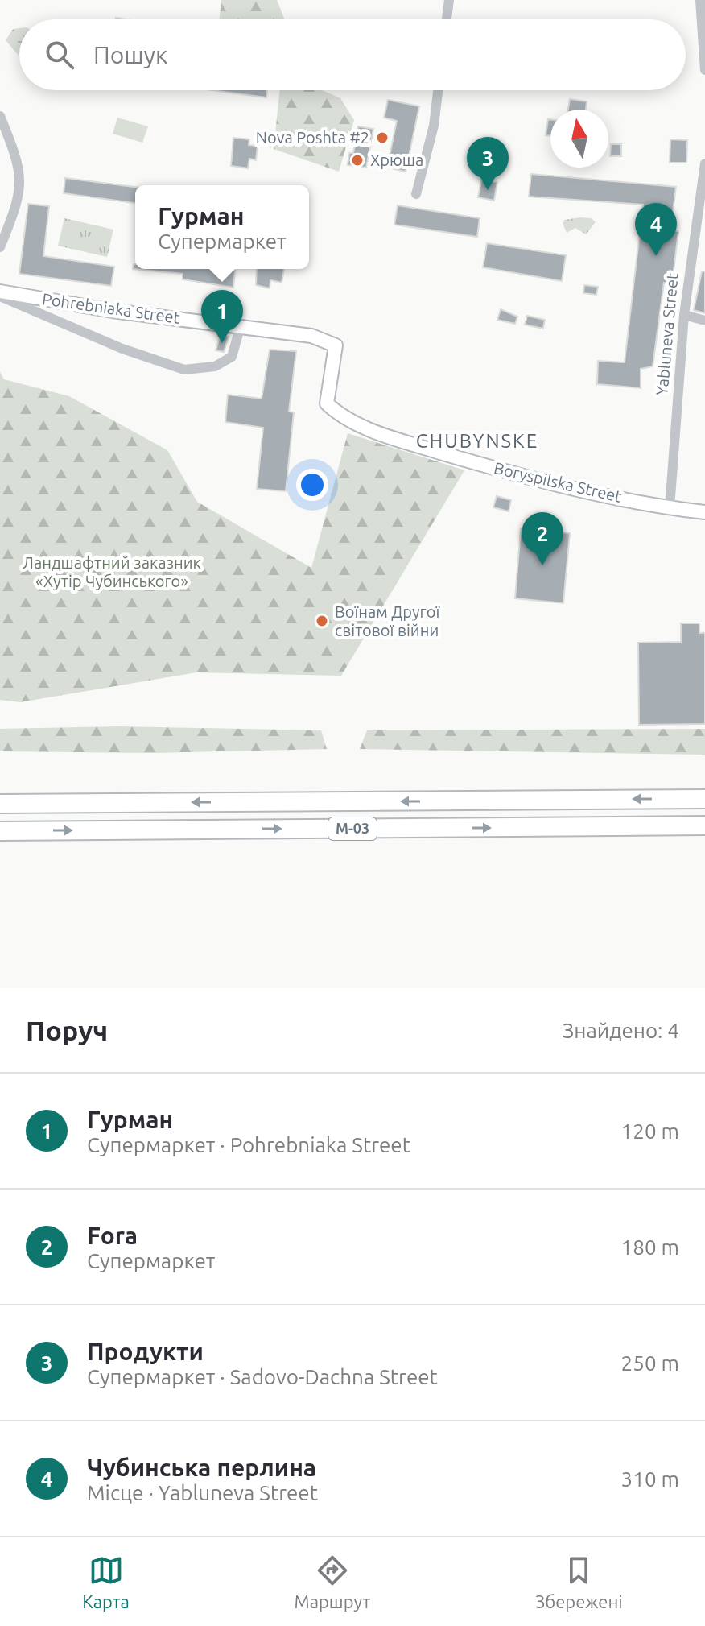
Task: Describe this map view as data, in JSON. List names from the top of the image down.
{
  "streets": {
    "highway": ["М-03"],
    "street": ["Pohrebniaka Street", "Yabluneva Street", "Boryspilska Street"]
  },
  "crossings": [
    ["Pohrebniaka Street", "Boryspilska Street"],
    ["Yabluneva Street", "Boryspilska Street"]
  ],
  "districts": ["CHUBYNSKE"],
  "parks": ["Ландшафтний заказник «Хутір Чубинського»"],
  "places": ["Nova Poshta #2", "Хрюша", "Воїнам Другої світової війни"],
  "north": "top",
  "page": {
    "search": "Пошук",
    "pins": [
      "3",
      "4",
      "1",
      "2"
    ],
    "popup": ["Гурман", "Супермаркет"],
    "heading": ["Поруч", "Знайдено: 4"],
    "list": [
      {
        "mark": "1",
        "name": "Гурман",
        "note": "Супермаркет · Pohrebniaka Street",
        "value": "120 m"
      },
      {
        "mark": "2",
        "name": "Fora",
        "note": "Супермаркет",
        "value": "180 m"
      },
      {
        "mark": "3",
        "name": "Продукти",
        "note": "Супермаркет · Sadovo-Dachna Street",
        "value": "250 m"
      },
      {
        "mark": "4",
        "name": "Чубинська перлина",
        "note": "Місце · Yabluneva Street",
        "value": "310 m"
      }
    ],
    "nav": ["Карта", "Маршрут", "Збережені"]
  }
}
